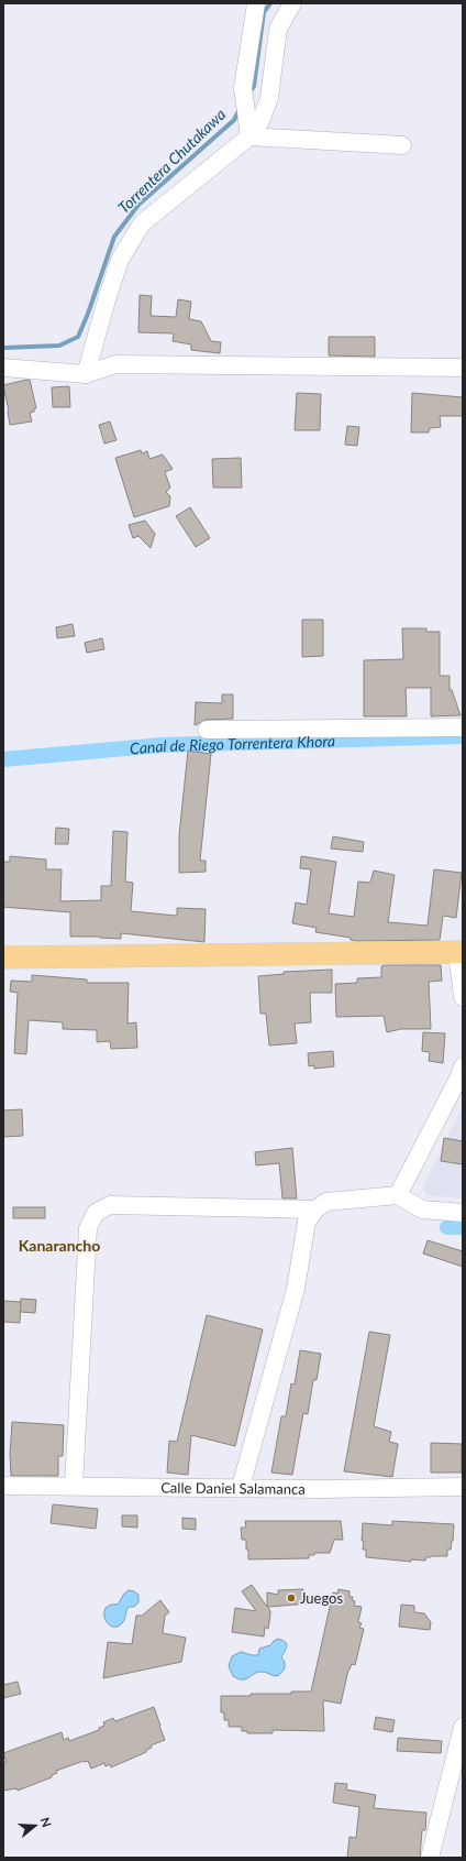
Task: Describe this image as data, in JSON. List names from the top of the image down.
{
  "streets": {
    "street": ["Calle Daniel Salamanca"]
  },
  "districts": ["Kanarancho"],
  "water": ["Torrentera Chutakawa", "Canal de Riego Torrentera Khora"],
  "places": ["Juegos"],
  "north": "right"
}
